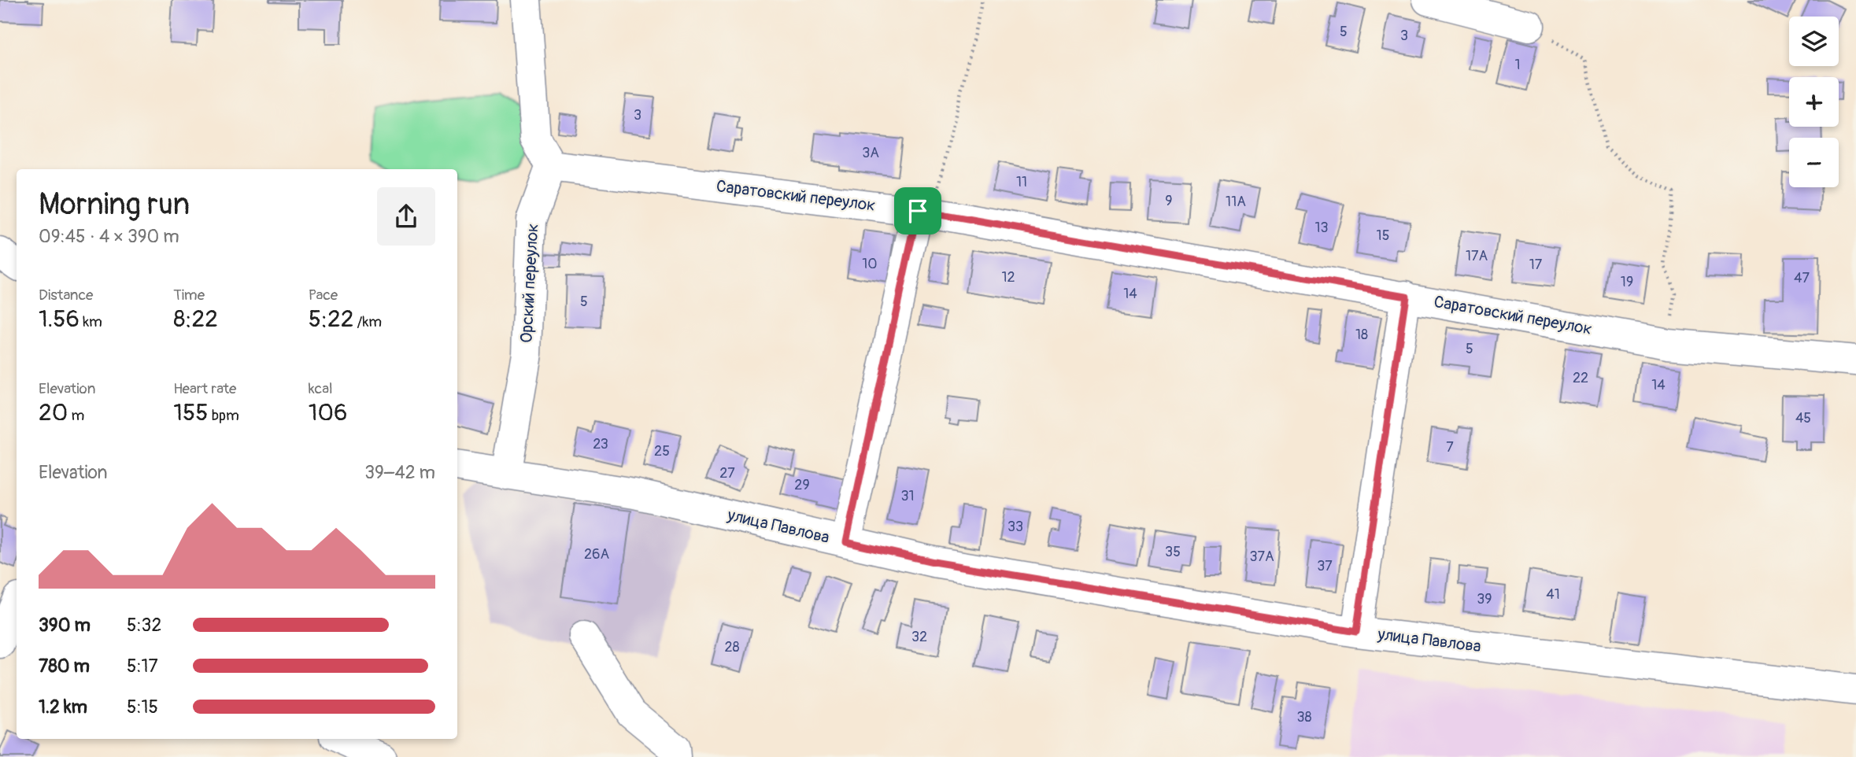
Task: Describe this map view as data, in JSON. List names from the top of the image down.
{
  "streets": {
    "street": ["Саратовский переулок", "Орский переулок", "улица Павлова"]
  },
  "crossings": [
    ["Саратовский переулок", "Орский переулок"],
    ["Орский переулок", "улица Павлова"]
  ],
  "house_numbers": [
    "5",
    "3",
    "1",
    "3",
    "3А",
    "11",
    "9",
    "11А",
    "13",
    "15",
    "17А",
    "10",
    "17",
    "12",
    "47",
    "19",
    "14",
    "5",
    "18",
    "5",
    "22",
    "14",
    "45",
    "23",
    "7",
    "25",
    "27",
    "29",
    "31",
    "33",
    "35",
    "26А",
    "37А",
    "37",
    "41",
    "39",
    "32",
    "28",
    "38"
  ],
  "page": {
    "map_buttons": ["+", "−"],
    "heading": ["Morning run", "09:45 · 4 × 390 m"],
    "stats": [
      ["Distance", "1.56 km"],
      ["Time", "8:22"],
      ["Pace", "5:22 /km"],
      ["Elevation", "20 m"],
      ["Heart rate", "155 bpm"],
      ["kcal", "106"]
    ],
    "chart": ["Elevation", "39–42 m"],
    "list": [
      {
        "name": "390 m",
        "note": "5:32"
      },
      {
        "name": "780 m",
        "note": "5:17"
      },
      {
        "name": "1.2 km",
        "note": "5:15"
      }
    ]
  }
}
